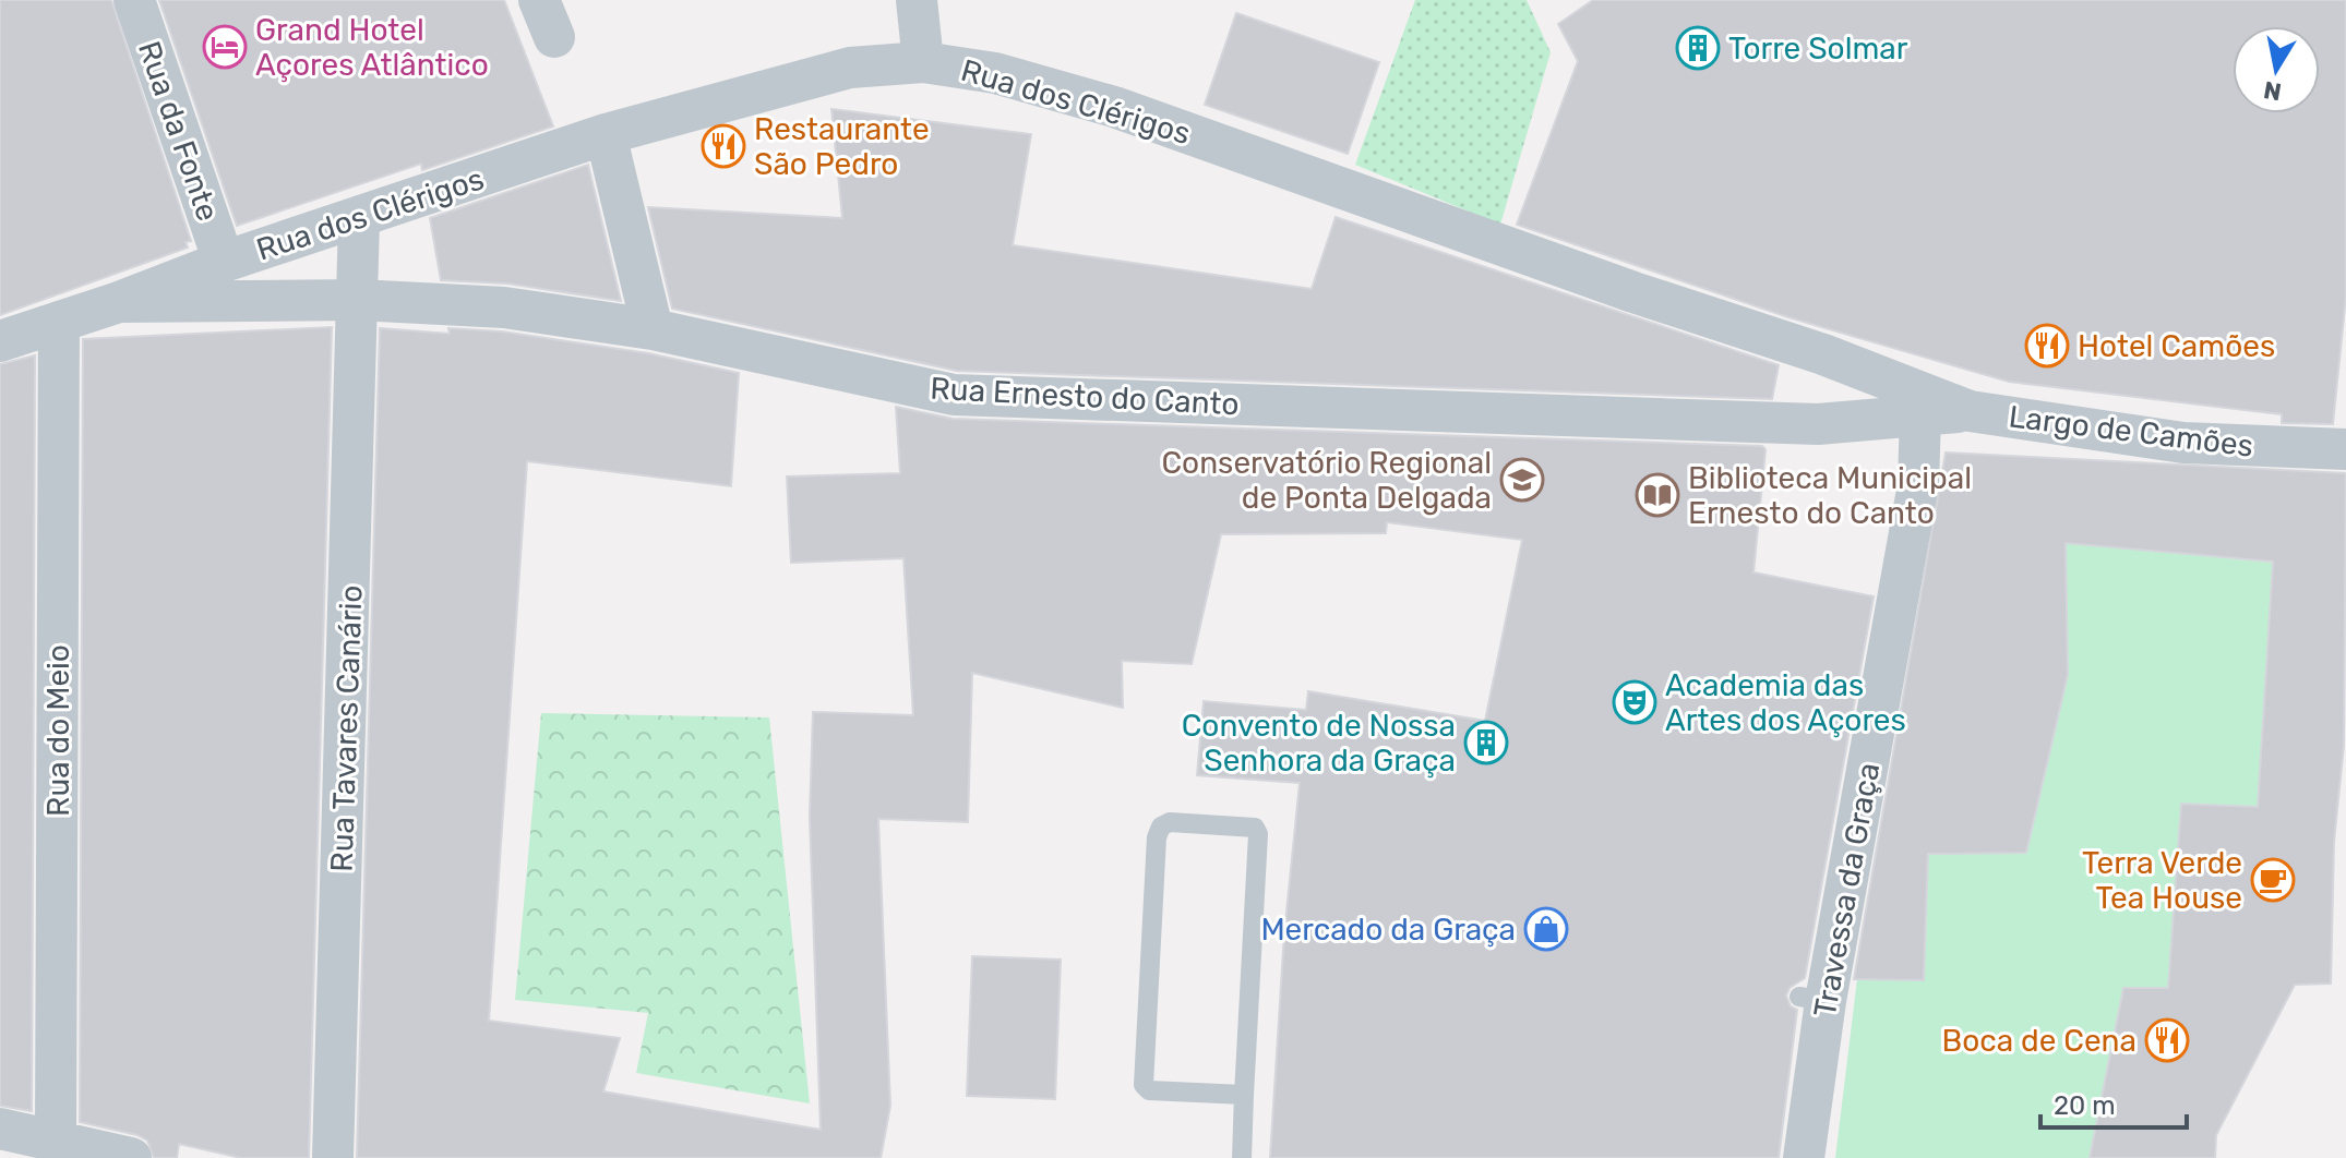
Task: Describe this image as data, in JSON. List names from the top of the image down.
{
  "streets": {
    "street": [
      "Rua dos Clérigos",
      "Rua da Fonte",
      "Rua Ernesto do Canto",
      "Largo de Camões",
      "Rua Tavares Canário",
      "Rua do Meio",
      "Travessa da Graça"
    ]
  },
  "crossings": [
    ["Rua dos Clérigos", "Rua da Fonte"],
    ["Rua dos Clérigos", "Rua Ernesto do Canto"],
    ["Rua dos Clérigos", "Largo de Camões"],
    ["Rua dos Clérigos", "Rua Tavares Canário"],
    ["Rua Ernesto do Canto", "Largo de Camões"],
    ["Rua Ernesto do Canto", "Rua Tavares Canário"],
    ["Largo de Camões", "Travessa da Graça"]
  ],
  "places": {
    "hotel": ["Grand Hotel Açores Atlântico"],
    "building": ["Torre Solmar", "Convento de Nossa Senhora da Graça"],
    "restaurant": ["Restaurante São Pedro", "Hotel Camões", "Boca de Cena"],
    "school or university": ["Conservatório Regional de Ponta Delgada"],
    "library": ["Biblioteca Municipal Ernesto do Canto"],
    "theatre": ["Academia das Artes dos Açores"],
    "cafe": ["Terra Verde Tea House"],
    "shop": ["Mercado da Graça"]
  },
  "scale_bar": "20 m",
  "north": "bottom"
}
